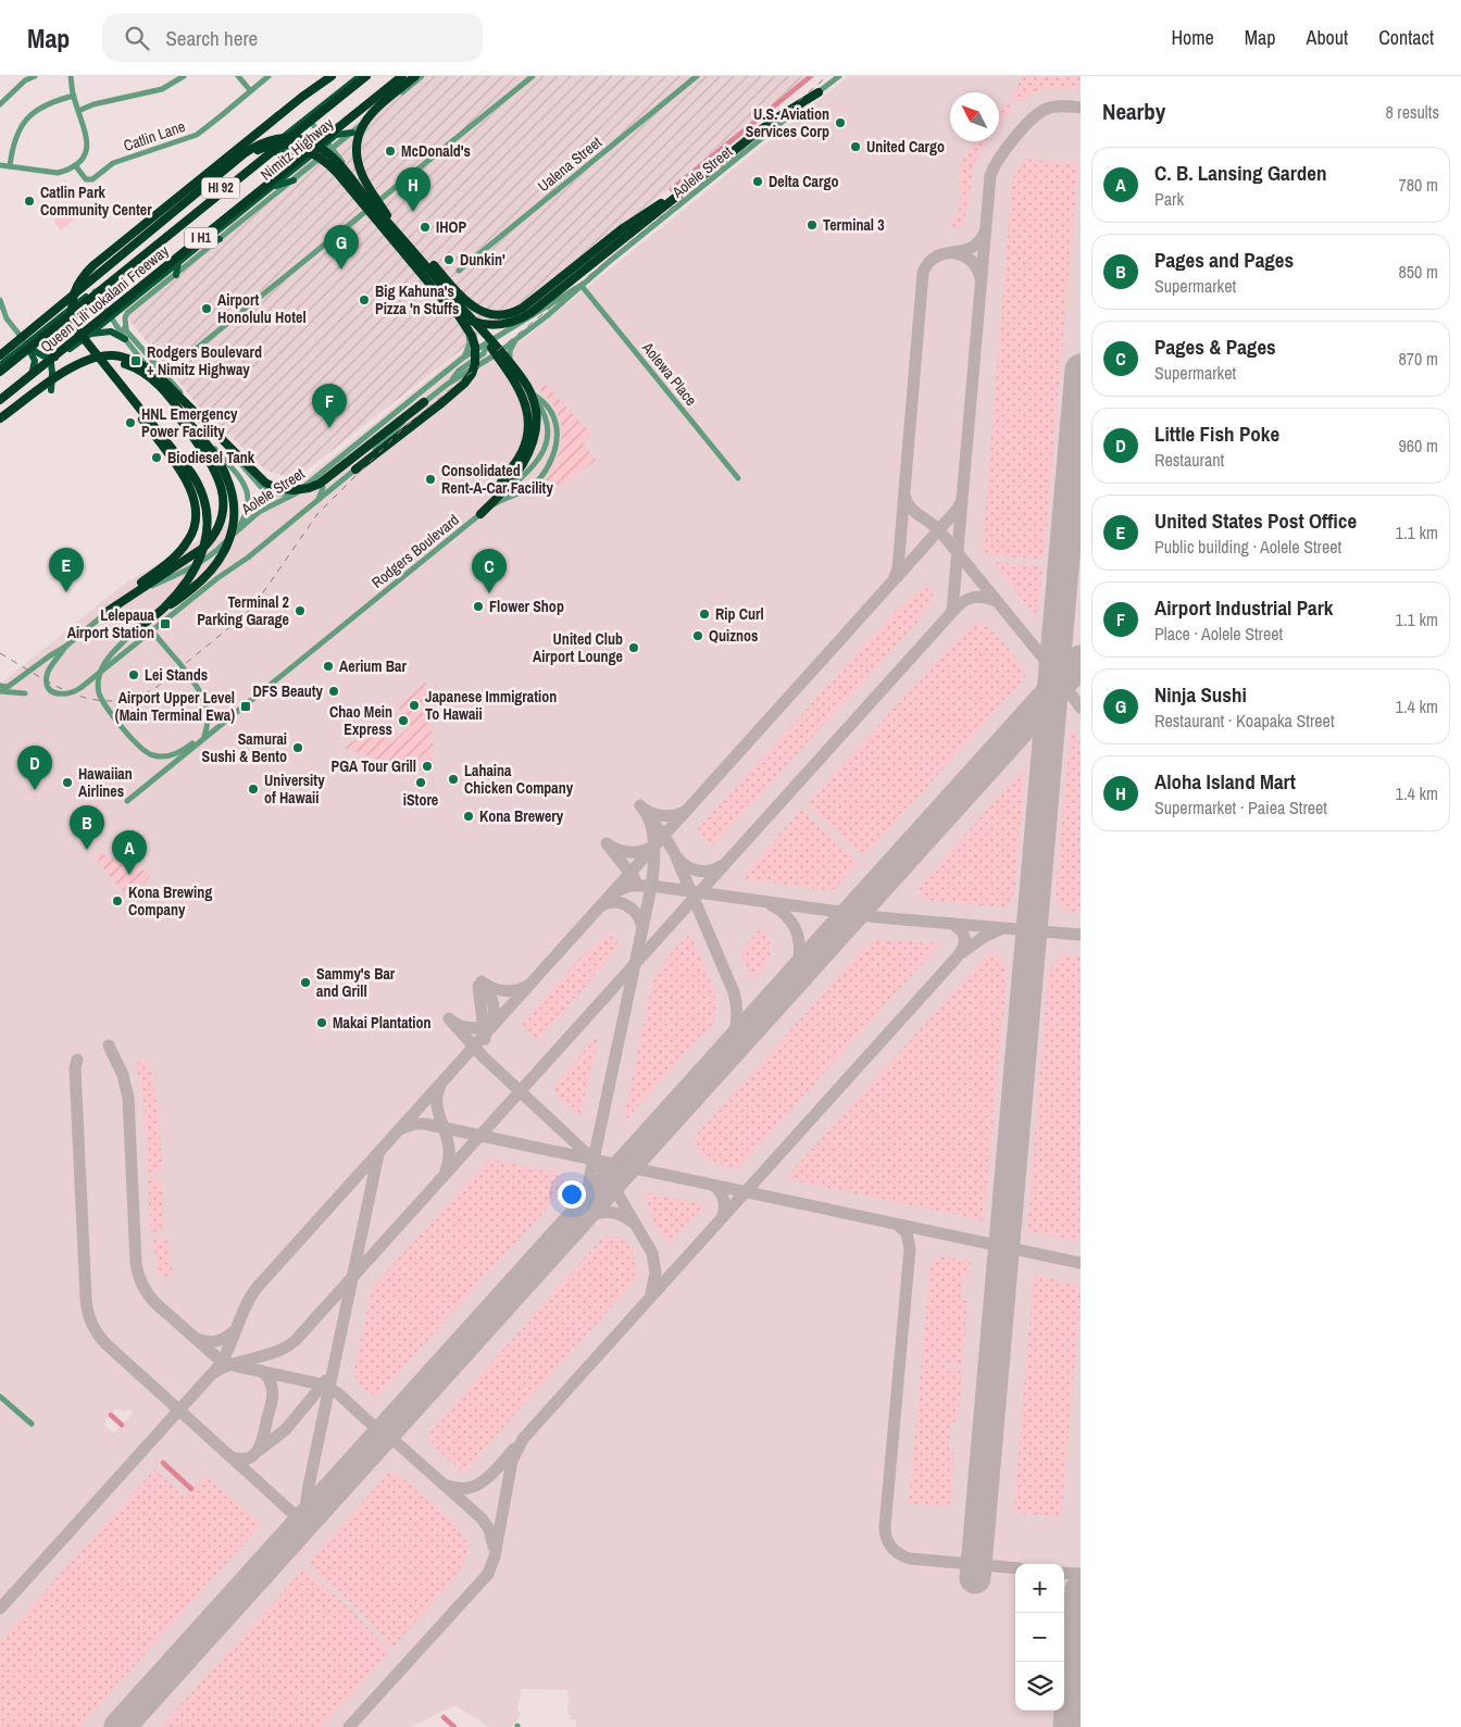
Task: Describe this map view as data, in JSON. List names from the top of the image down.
{
  "streets": {
    "highway": ["I H1", "Queen Liliʻuokalani Freeway"],
    "main road": ["Nimitz Highway", "HI 92"],
    "street": [
      "Catlin Lane",
      "Ualena Street",
      "Aolele Street",
      "Aolewa Place",
      "Rodgers Boulevard"
    ]
  },
  "crossings": [
    ["Nimitz Highway", "Queen Liliʻuokalani Freeway"],
    ["Nimitz Highway", "Rodgers Boulevard"],
    ["Aolele Street", "Aolewa Place"],
    ["Aolele Street", "Rodgers Boulevard"]
  ],
  "places": {
    "other": [
      "U.S. Aviation Services Corp",
      "United Cargo",
      "McDonald's",
      "Delta Cargo",
      "Catlin Park Community Center",
      "Terminal 3",
      "IHOP",
      "Dunkin'",
      "Big Kahuna's Pizza 'n Stuffs",
      "Airport Honolulu Hotel",
      "HNL Emergency Power Facility",
      "Biodiesel Tank",
      "Consolidated Rent-A-Car Facility",
      "Flower Shop",
      "Terminal 2 Parking Garage",
      "Rip Curl",
      "Quiznos",
      "United Club Airport Lounge",
      "Aerium Bar",
      "Lei Stands",
      "DFS Beauty",
      "Japanese Immigration To Hawaii",
      "Chao Mein Express",
      "Samurai Sushi & Bento",
      "PGA Tour Grill",
      "Lahaina Chicken Company",
      "Hawaiian Airlines",
      "iStore",
      "University of Hawaii",
      "Kona Brewery",
      "Kona Brewing Company",
      "Sammy's Bar and Grill",
      "Makai Plantation"
    ],
    "transit": ["Rodgers Boulevard + Nimitz Highway", "Lelepaua Airport Station", "Airport Upper Level (Main Terminal Ewa)"]
  },
  "north": "top left",
  "page": {
    "header": "Map",
    "search": "Search here",
    "nav": [
      "Home",
      "Map",
      "About",
      "Contact"
    ],
    "heading": ["Nearby", "8 results"],
    "list": [
      {
        "mark": "A",
        "name": "C. B. Lansing Garden",
        "note": "Park",
        "value": "780 m"
      },
      {
        "mark": "B",
        "name": "Pages and Pages",
        "note": "Supermarket",
        "value": "850 m"
      },
      {
        "mark": "C",
        "name": "Pages & Pages",
        "note": "Supermarket",
        "value": "870 m"
      },
      {
        "mark": "D",
        "name": "Little Fish Poke",
        "note": "Restaurant",
        "value": "960 m"
      },
      {
        "mark": "E",
        "name": "United States Post Office",
        "note": "Public building · Aolele Street",
        "value": "1.1 km"
      },
      {
        "mark": "F",
        "name": "Airport Industrial Park",
        "note": "Place · Aolele Street",
        "value": "1.1 km"
      },
      {
        "mark": "G",
        "name": "Ninja Sushi",
        "note": "Restaurant · Koapaka Street",
        "value": "1.4 km"
      },
      {
        "mark": "H",
        "name": "Aloha Island Mart",
        "note": "Supermarket · Paiea Street",
        "value": "1.4 km"
      }
    ],
    "pins": [
      "H",
      "G",
      "F",
      "E",
      "C",
      "D",
      "B",
      "A"
    ],
    "map_buttons": ["+", "−"]
  }
}
